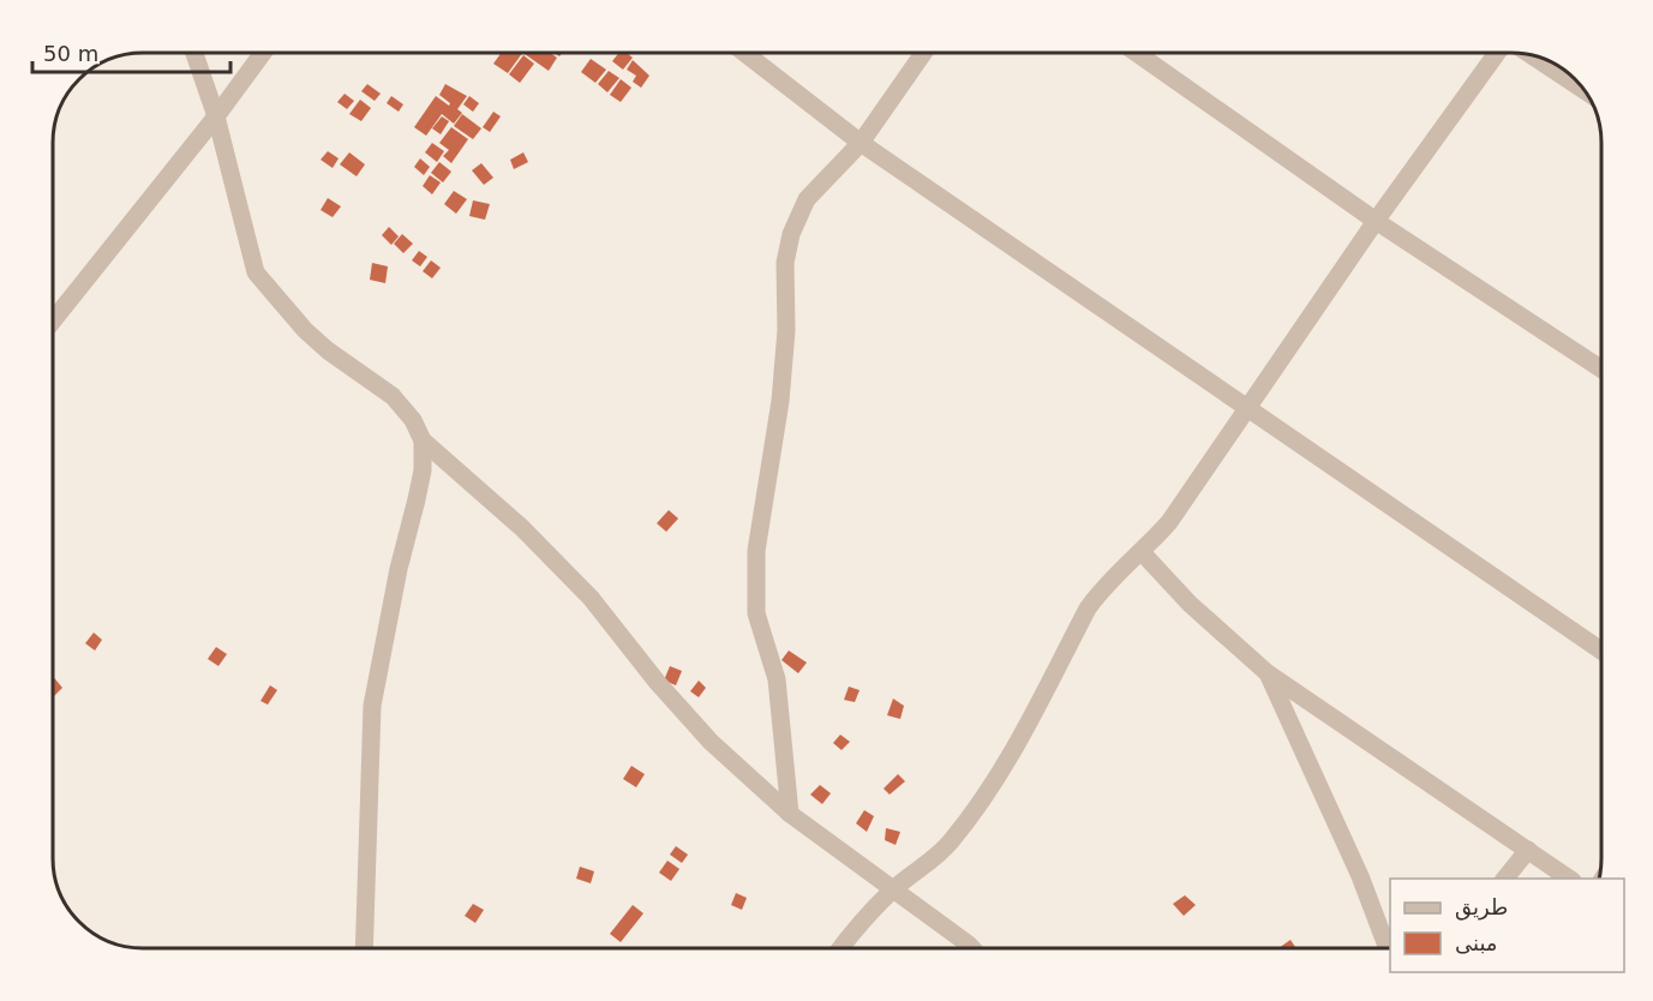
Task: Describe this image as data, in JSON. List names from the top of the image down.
{
  "legend": ["طريق", "مبنى"],
  "scale_bar": "50 m"
}
